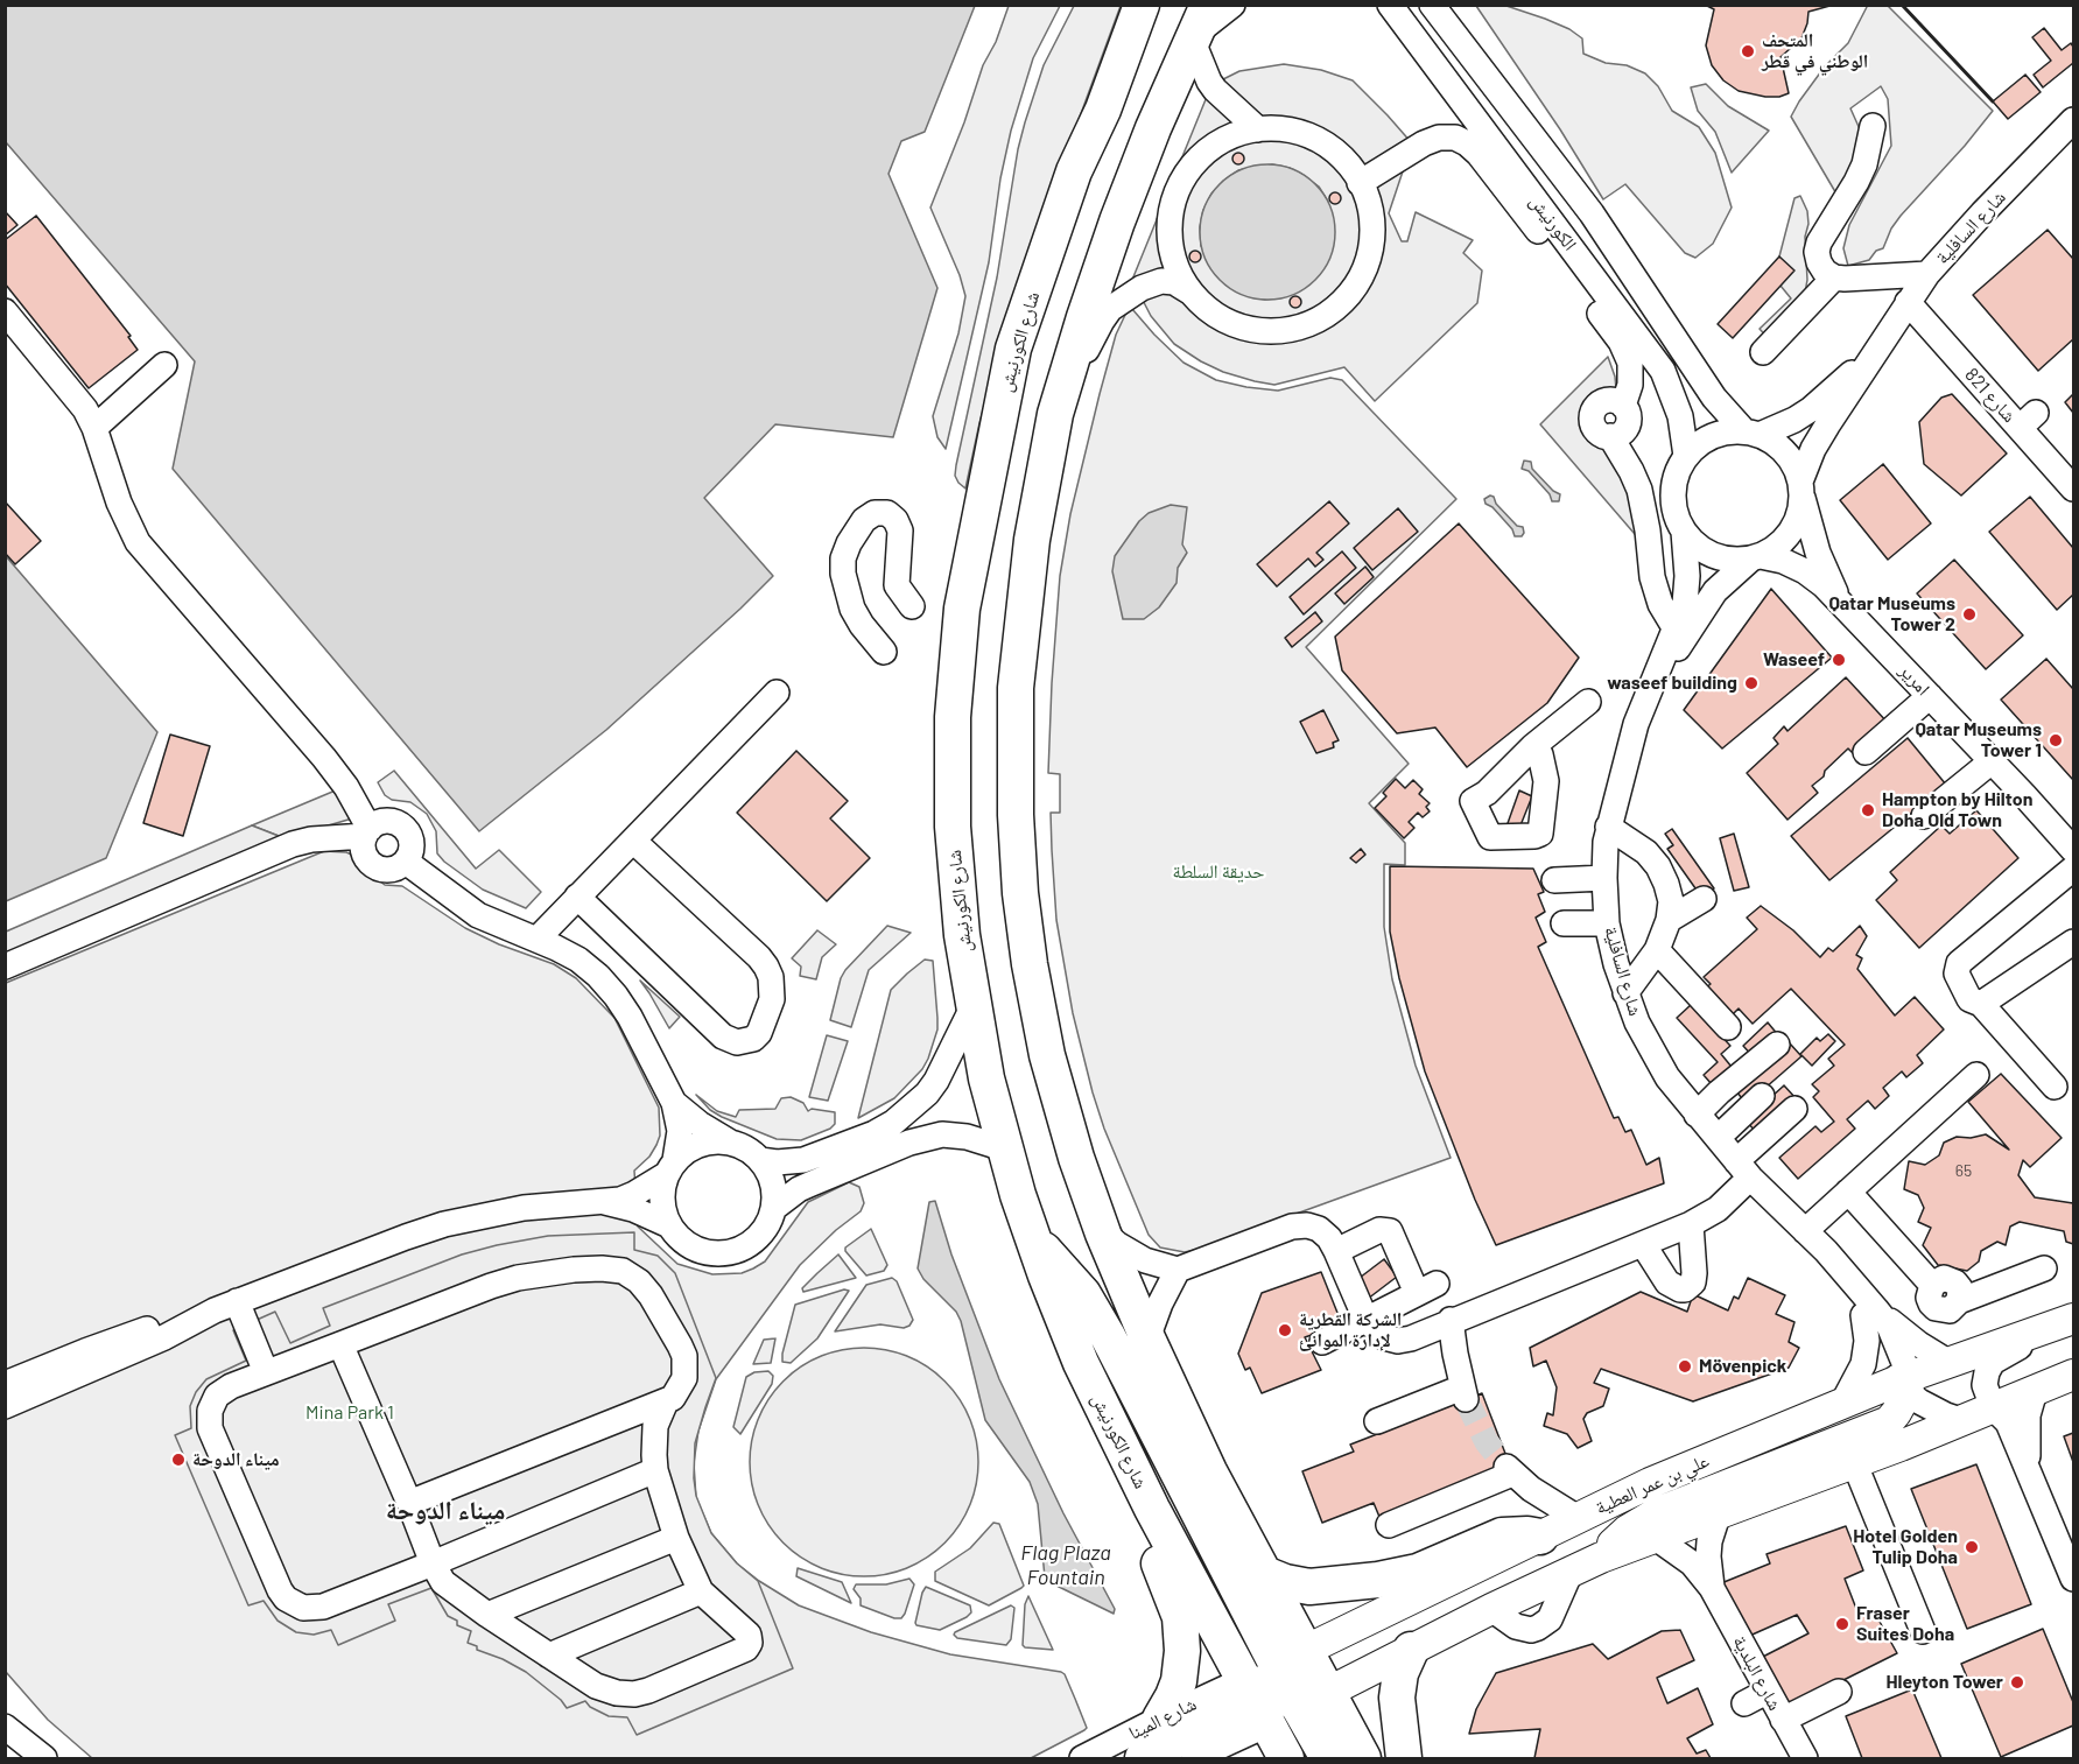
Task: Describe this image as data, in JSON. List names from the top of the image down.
{
  "streets": {
    "highway": ["شارع الكورنيش"],
    "main road": ["علي بن عمر العطية"],
    "street": [
      "الكورنيش",
      "شارع السافلية",
      "شارع 821",
      "امرير",
      "شارع البلدية",
      "شارع المينا"
    ]
  },
  "crossings": [
    ["الكورنيش", "شارع السافلية"],
    ["الكورنيش", "امرير"],
    ["شارع السافلية", "شارع 821"],
    ["شارع السافلية", "امرير"],
    ["شارع السافلية", "علي بن عمر العطية"],
    ["شارع الكورنيش", "علي بن عمر العطية"],
    ["شارع الكورنيش", "شارع المينا"],
    ["علي بن عمر العطية", "شارع المينا"]
  ],
  "districts": ["ميناء الدوحة"],
  "water": ["Flag Plaza Fountain"],
  "parks": ["حديقة السلطة", "Mina Park 1"],
  "places": [
    "المتحف الوطني في قطر",
    "Qatar Museums Tower 2",
    "Waseef",
    "waseef building",
    "Qatar Museums Tower 1",
    "Hampton by Hilton Doha Old Town",
    "الشركة القطرية لإدارة الموانئ",
    "Mövenpick",
    "ميناء الدوحة",
    "Hotel Golden Tulip Doha",
    "Fraser Suites Doha",
    "Hleyton Tower"
  ],
  "house_numbers": ["65"]
}
